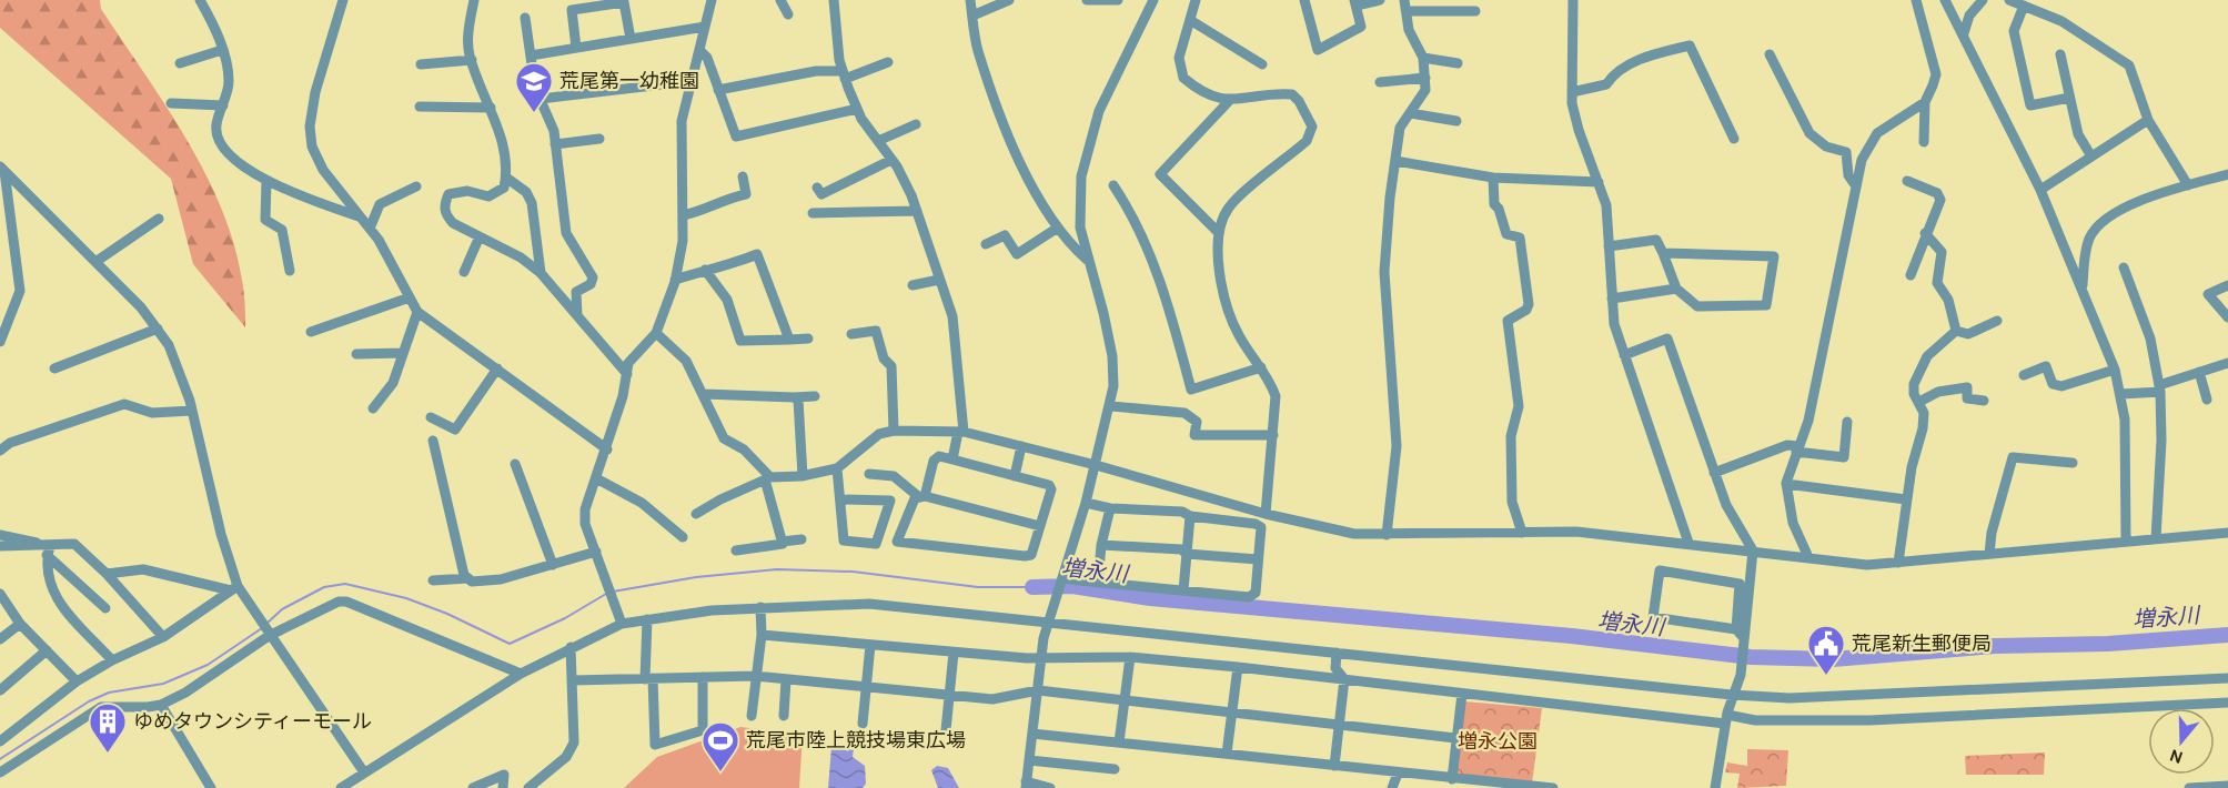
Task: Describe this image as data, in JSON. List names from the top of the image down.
{
  "water": ["増永川"],
  "parks": ["増永公園"],
  "places": {
    "school or university": ["荒尾第一幼稚園"],
    "public building": ["荒尾新生郵便局"],
    "building": ["ゆめタウンシティーモール"],
    "sports": ["荒尾市陸上競技場東広場"]
  },
  "north": "bottom"
}
